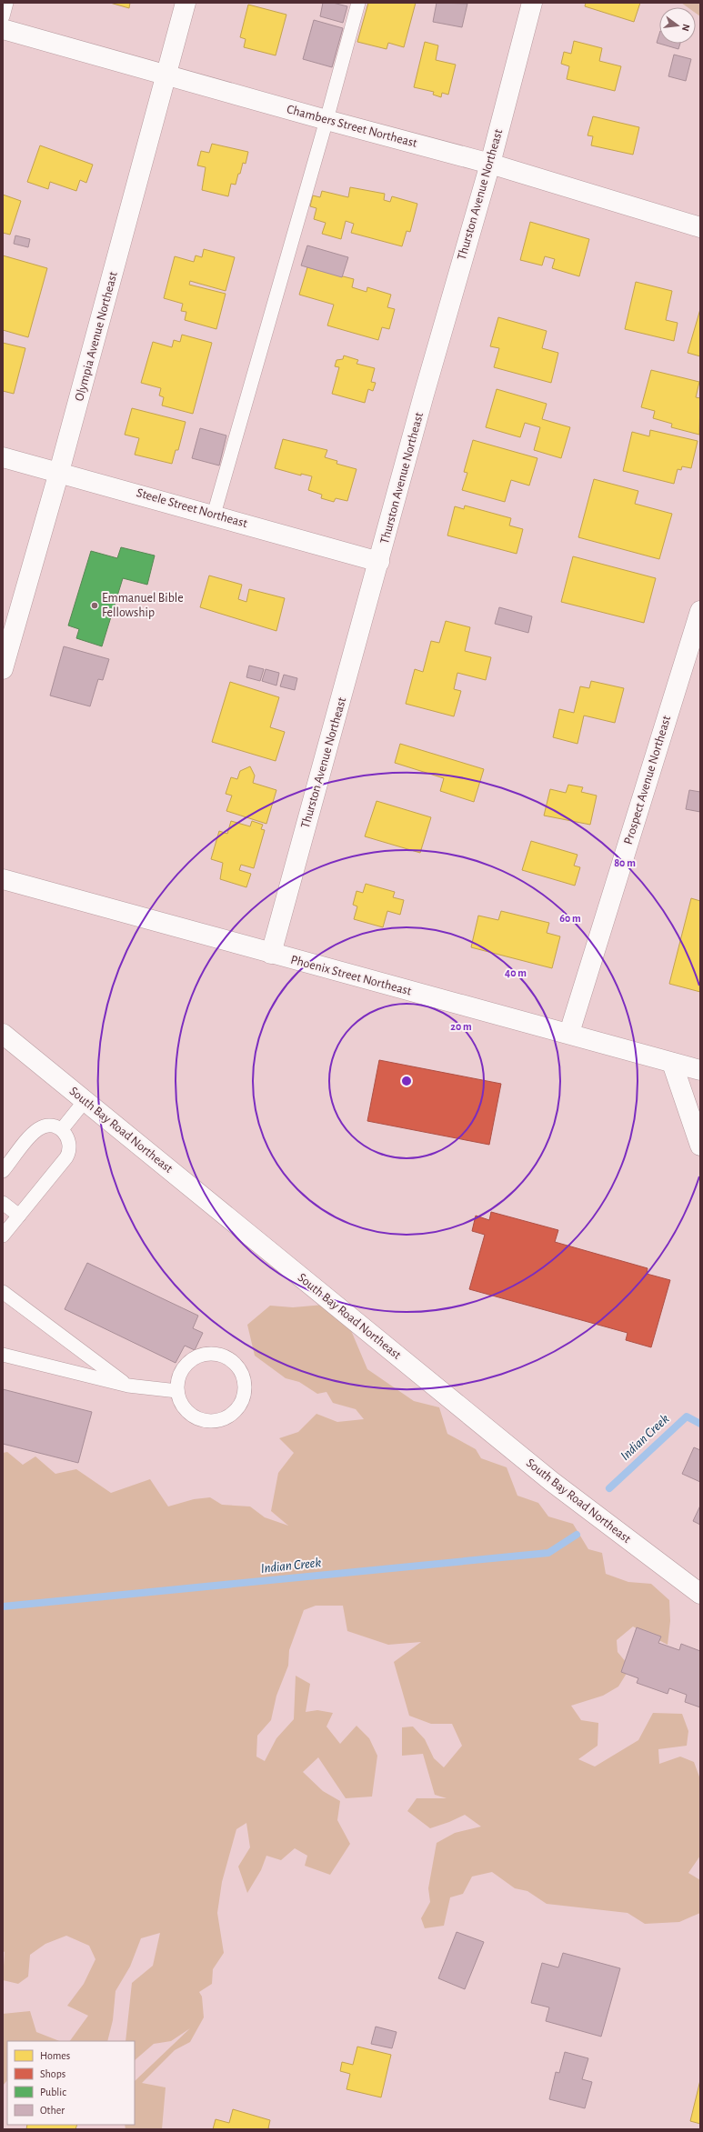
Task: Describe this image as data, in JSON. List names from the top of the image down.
{
  "streets": {
    "street": [
      "Chambers Street Northeast",
      "Thurston Avenue Northeast",
      "Olympia Avenue Northeast",
      "Steele Street Northeast",
      "Prospect Avenue Northeast",
      "Phoenix Street Northeast",
      "South Bay Road Northeast"
    ]
  },
  "crossings": [
    ["Chambers Street Northeast", "Thurston Avenue Northeast"],
    ["Chambers Street Northeast", "Olympia Avenue Northeast"],
    ["Thurston Avenue Northeast", "Steele Street Northeast"],
    ["Thurston Avenue Northeast", "Phoenix Street Northeast"],
    ["Olympia Avenue Northeast", "Steele Street Northeast"],
    ["Prospect Avenue Northeast", "Phoenix Street Northeast"]
  ],
  "water": ["Indian Creek"],
  "places": ["Emmanuel Bible Fellowship"],
  "legend": [
    "Homes",
    "Shops",
    "Public",
    "Other"
  ],
  "north": "right",
  "rings": [
    "80 m",
    "60 m",
    "40 m",
    "20 m"
  ]
}
